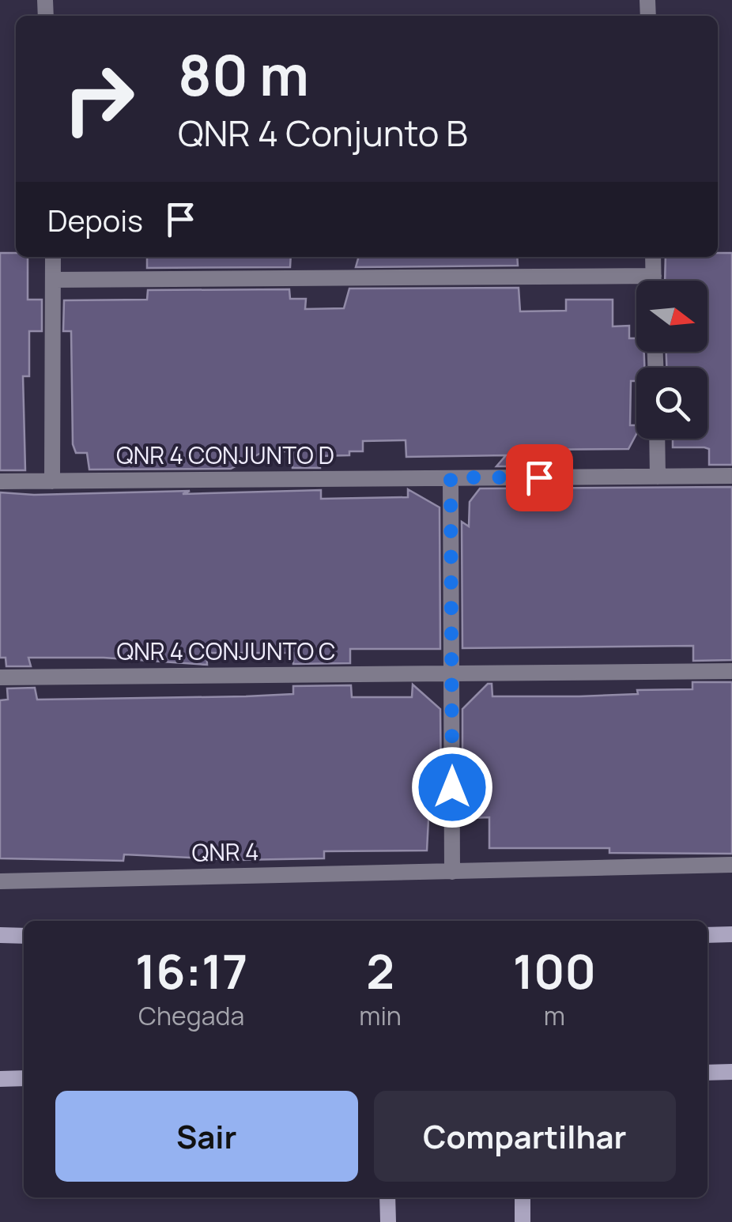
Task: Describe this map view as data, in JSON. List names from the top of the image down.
{
  "streets": {
    "street": ["QNR 4 CONJUNTO D", "QNR 4 CONJUNTO C", "QNR 4"]
  },
  "north": "right",
  "page": {
    "turn": ["80 m", "QNR 4 Conjunto B"],
    "then": "Depois",
    "eta": [
      "16:17",
      "Chegada",
      "2",
      "min",
      "100",
      "m"
    ],
    "buttons": ["Sair", "Compartilhar"]
  }
}
